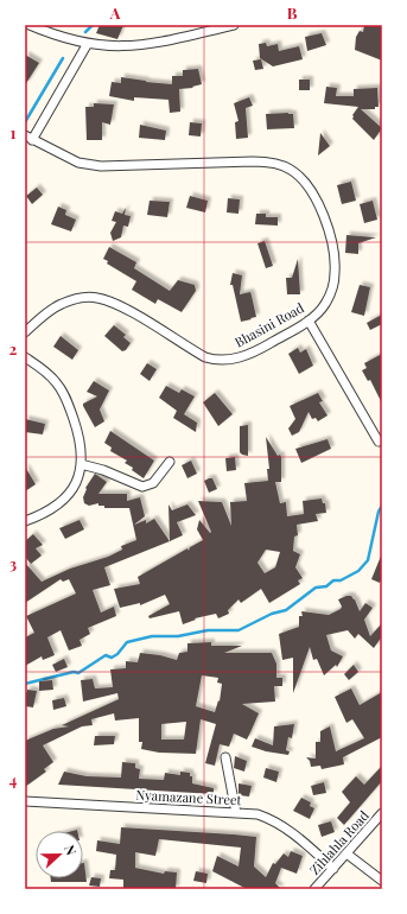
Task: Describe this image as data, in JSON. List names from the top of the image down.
{
  "streets": {
    "street": ["Bhasini Road", "Nyamazane Street", "Zihlahla Road"]
  },
  "crossings": [
    ["Nyamazane Street", "Zihlahla Road"]
  ],
  "north": "right",
  "grid": {
    "columns": ["A", "B"],
    "rows": [
      "1",
      "2",
      "3",
      "4"
    ]
  }
}
